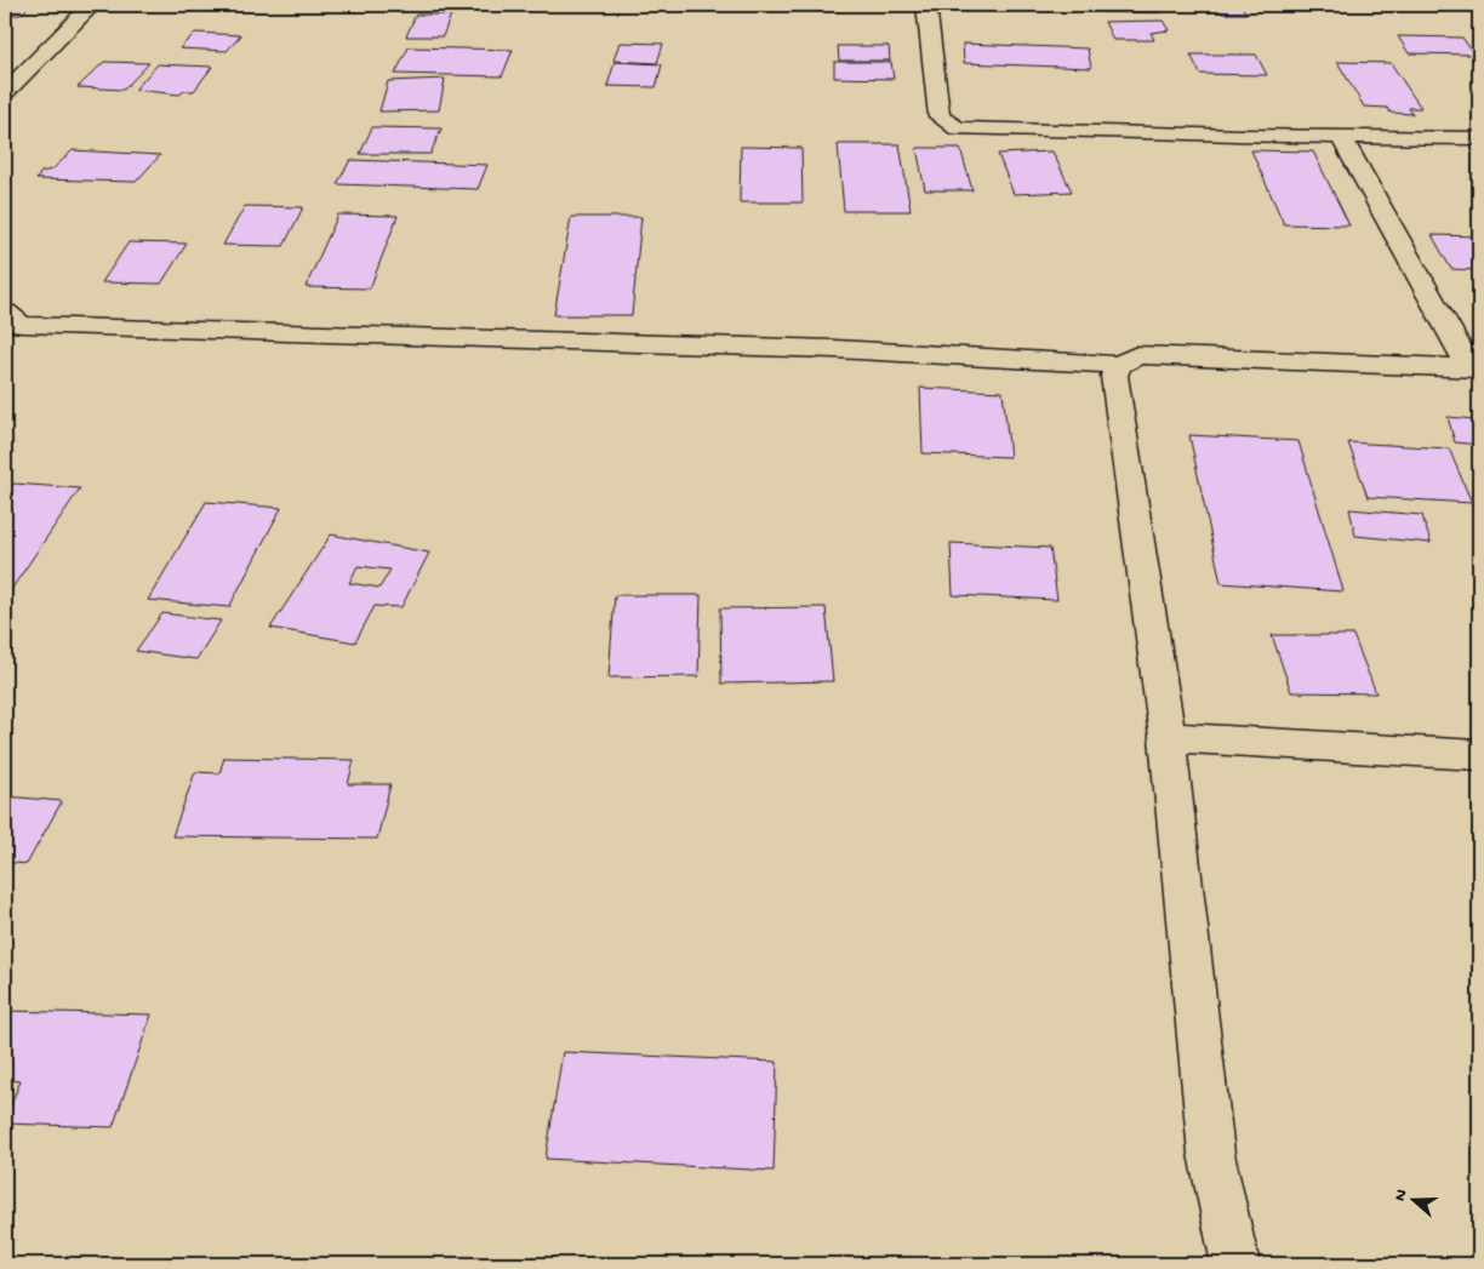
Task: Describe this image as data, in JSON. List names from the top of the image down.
{
  "north": "left"
}
